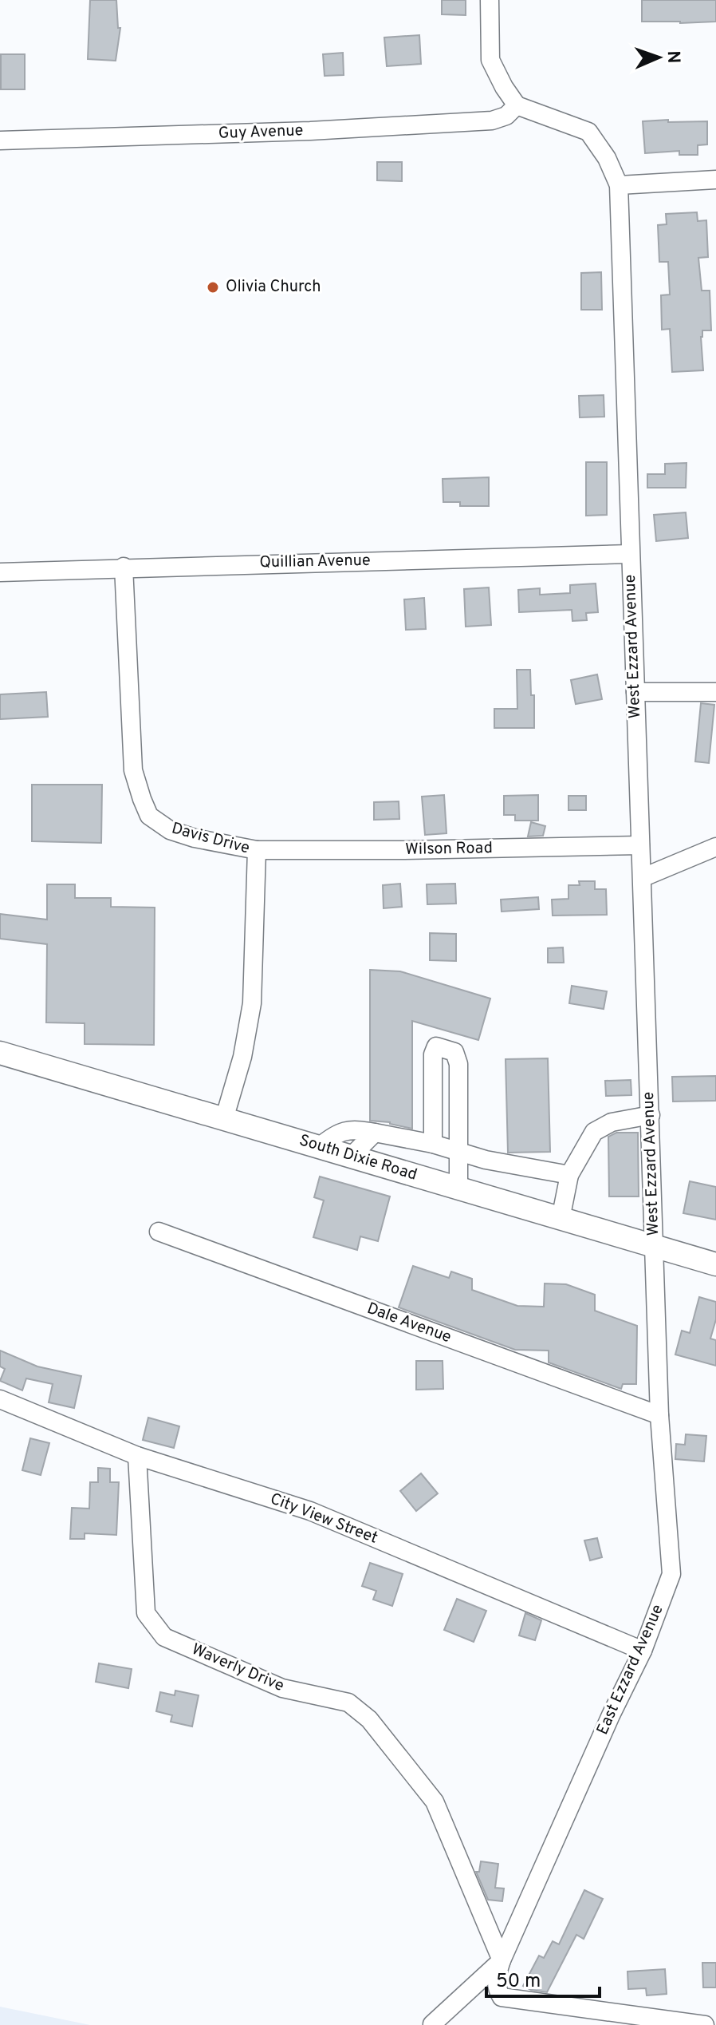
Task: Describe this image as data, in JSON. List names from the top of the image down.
{
  "streets": {
    "main road": ["South Dixie Road"],
    "street": [
      "Guy Avenue",
      "Quillian Avenue",
      "West Ezzard Avenue",
      "Davis Drive",
      "Wilson Road",
      "Dale Avenue",
      "City View Street",
      "Waverly Drive",
      "East Ezzard Avenue"
    ]
  },
  "crossings": [
    ["Guy Avenue", "West Ezzard Avenue"],
    ["Quillian Avenue", "West Ezzard Avenue"],
    ["Quillian Avenue", "Davis Drive"],
    ["West Ezzard Avenue", "Wilson Road"],
    ["West Ezzard Avenue", "South Dixie Road"],
    ["West Ezzard Avenue", "East Ezzard Avenue"],
    ["Davis Drive", "Wilson Road"],
    ["Davis Drive", "South Dixie Road"],
    ["South Dixie Road", "East Ezzard Avenue"],
    ["Dale Avenue", "East Ezzard Avenue"],
    ["City View Street", "Waverly Drive"],
    ["City View Street", "East Ezzard Avenue"],
    ["Waverly Drive", "East Ezzard Avenue"]
  ],
  "places": ["Olivia Church"],
  "scale_bar": "50 m",
  "north": "right"
}
